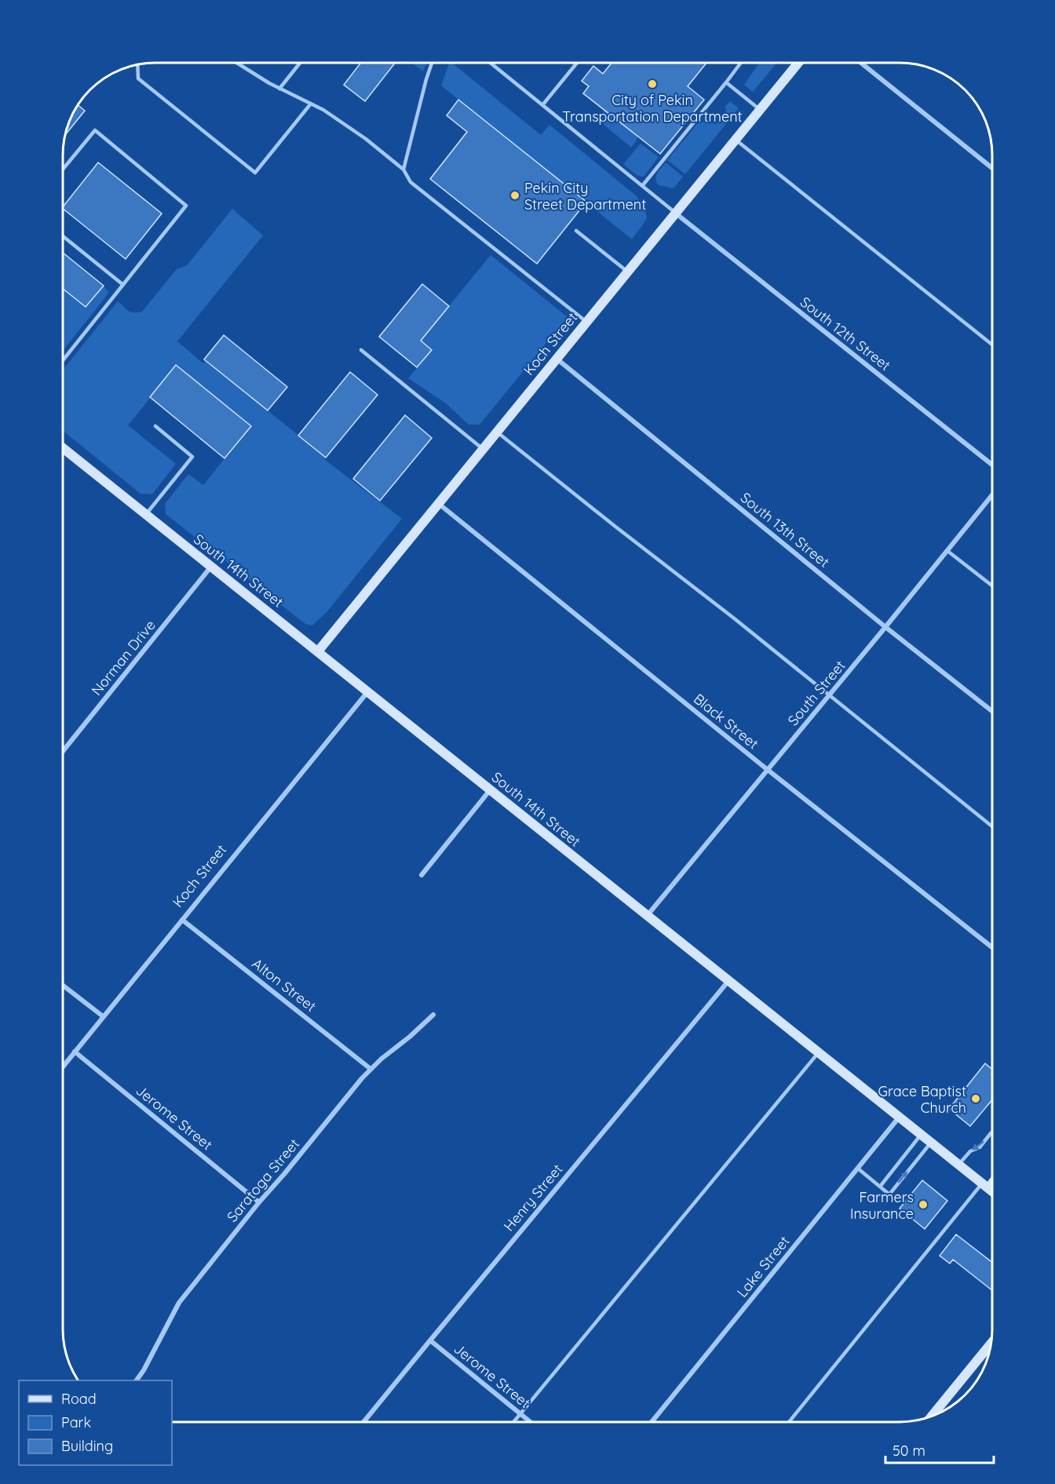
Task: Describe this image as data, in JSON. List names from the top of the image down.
{
  "streets": {
    "main road": ["Koch Street", "South 14th Street"],
    "street": [
      "South 12th Street",
      "South 13th Street",
      "Norman Drive",
      "South Street",
      "Black Street",
      "Alton Street",
      "Jerome Street",
      "Saratoga Street",
      "Henry Street",
      "Lake Street"
    ]
  },
  "crossings": [
    ["South 12th Street", "Koch Street"],
    ["Koch Street", "South 13th Street"],
    ["Koch Street", "South 14th Street"],
    ["Koch Street", "Black Street"],
    ["Koch Street", "Alton Street"],
    ["Koch Street", "Jerome Street"],
    ["South 13th Street", "South Street"],
    ["South 14th Street", "Norman Drive"],
    ["South 14th Street", "South Street"],
    ["South 14th Street", "Henry Street"],
    ["South 14th Street", "Lake Street"],
    ["South Street", "Black Street"],
    ["Alton Street", "Saratoga Street"],
    ["Jerome Street", "Saratoga Street"],
    ["Jerome Street", "Henry Street"]
  ],
  "places": [
    "City of Pekin Transportation Department",
    "Pekin City Street Department",
    "Grace Baptist Church",
    "Farmers Insurance"
  ],
  "legend": ["Road", "Park", "Building"],
  "scale_bar": "50 m"
}
